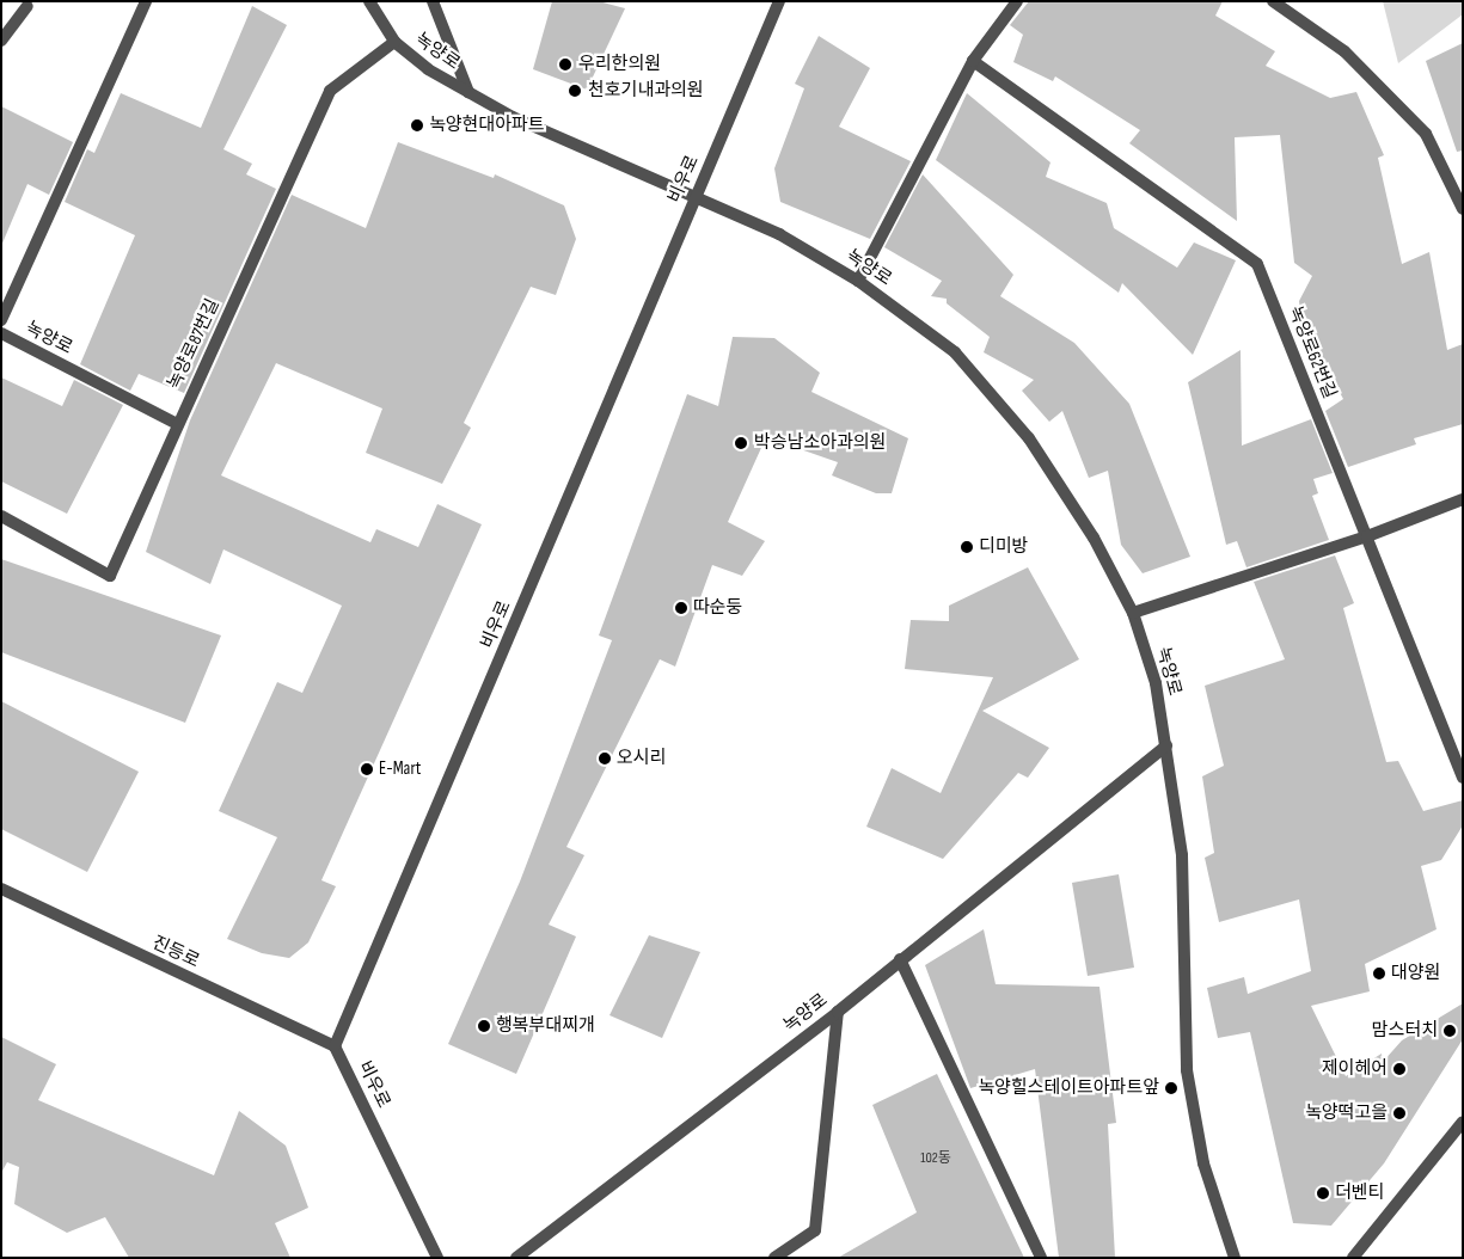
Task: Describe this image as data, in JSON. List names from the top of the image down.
{
  "streets": {
    "street": [
      "녹양로",
      "비우로",
      "녹양로87번길",
      "녹양로62번길",
      "진등로"
    ]
  },
  "crossings": [
    ["녹양로", "비우로"],
    ["녹양로", "녹양로87번길"],
    ["비우로", "진등로"]
  ],
  "places": [
    "우리한의원",
    "천호기내과의원",
    "녹양현대아파트",
    "박승남소아과의원",
    "디미방",
    "따순둥",
    "오시리",
    "E-Mart",
    "대양원",
    "행복부대찌개",
    "맘스터치",
    "제이헤어",
    "녹양힐스테이트아파트앞",
    "녹양떡고을",
    "더벤티"
  ],
  "house_numbers": ["102동"]
}
